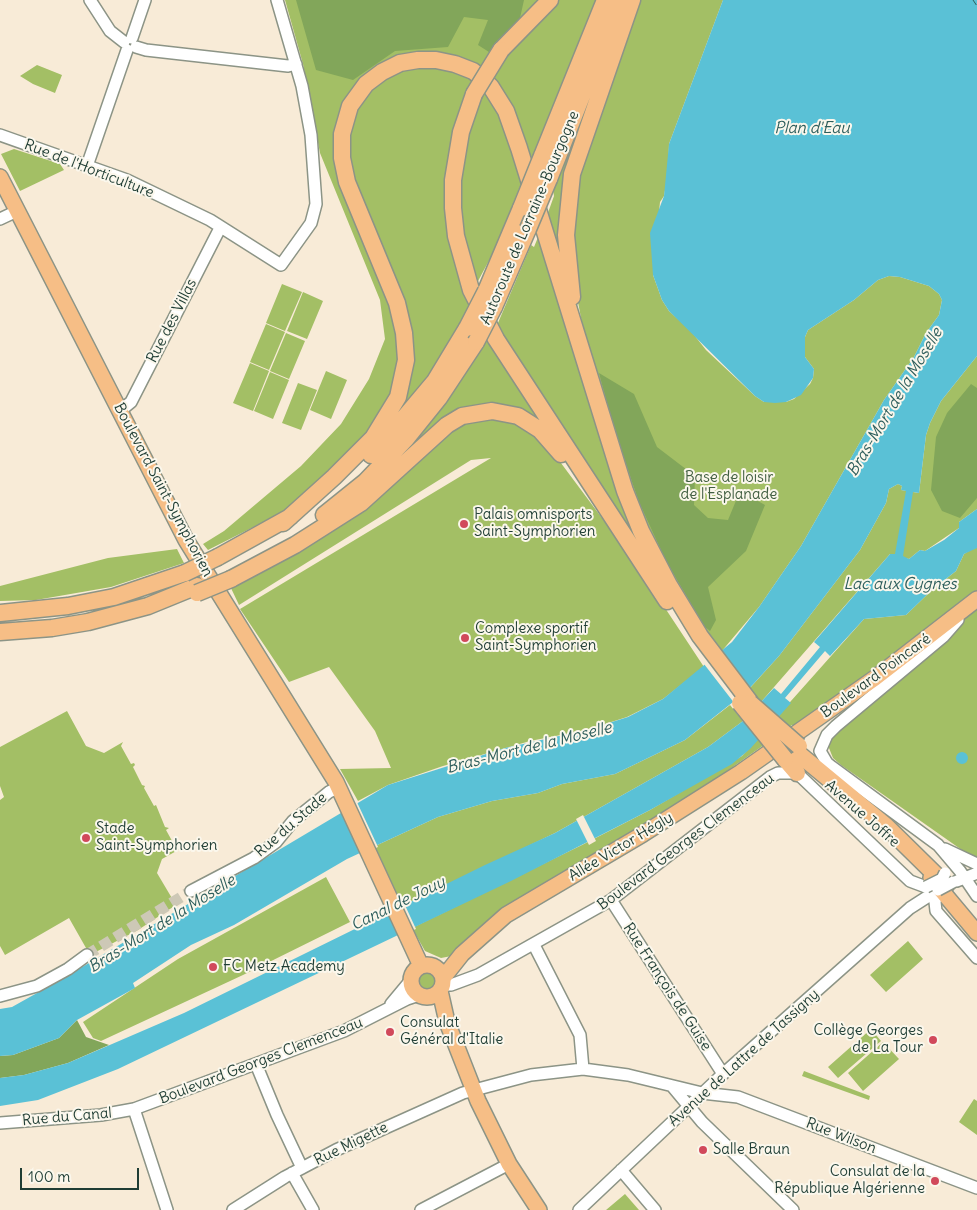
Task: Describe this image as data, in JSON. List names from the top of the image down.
{
  "streets": {
    "highway": ["Autoroute de Lorraine-Bourgogne", "Avenue Joffre"],
    "main road": ["Boulevard Saint-Symphorien", "Boulevard Poincaré", "Allée Victor Hégly"],
    "street": [
      "Rue de l'Horticulture",
      "Rue des Villas",
      "Rue du Stade",
      "Boulevard Georges Clemenceau",
      "Rue François de Guise",
      "Avenue de Lattre de Tassigny",
      "Rue du Canal",
      "Rue Wilson",
      "Rue Migette"
    ]
  },
  "crossings": [
    ["Rue de l'Horticulture", "Rue des Villas"],
    ["Rue des Villas", "Boulevard Saint-Symphorien"],
    ["Boulevard Saint-Symphorien", "Rue du Stade"],
    ["Boulevard Saint-Symphorien", "Boulevard Georges Clemenceau"],
    ["Boulevard Saint-Symphorien", "Allée Victor Hégly"],
    ["Boulevard Saint-Symphorien", "Rue Migette"],
    ["Boulevard Poincaré", "Avenue Joffre"],
    ["Boulevard Poincaré", "Allée Victor Hégly"],
    ["Avenue Joffre", "Boulevard Georges Clemenceau"],
    ["Avenue Joffre", "Allée Victor Hégly"],
    ["Avenue Joffre", "Avenue de Lattre de Tassigny"],
    ["Boulevard Georges Clemenceau", "Allée Victor Hégly"],
    ["Boulevard Georges Clemenceau", "Rue François de Guise"],
    ["Boulevard Georges Clemenceau", "Rue du Canal"],
    ["Rue François de Guise", "Avenue de Lattre de Tassigny"],
    ["Avenue de Lattre de Tassigny", "Rue Wilson"],
    ["Rue Wilson", "Rue Migette"]
  ],
  "water": [
    "Plan d'Eau",
    "Bras-Mort de la Moselle",
    "Lac aux Cygnes",
    "Canal de Jouy"
  ],
  "parks": ["Base de loisir de l'Esplanade"],
  "places": [
    "Palais omnisports Saint-Symphorien",
    "Complexe sportif Saint-Symphorien",
    "Stade Saint-Symphorien",
    "FC Metz Academy",
    "Consulat Général d'Italie",
    "Collège Georges de La Tour",
    "Salle Braun",
    "Consulat de la République Algérienne"
  ],
  "scale_bar": "100 m"
}
